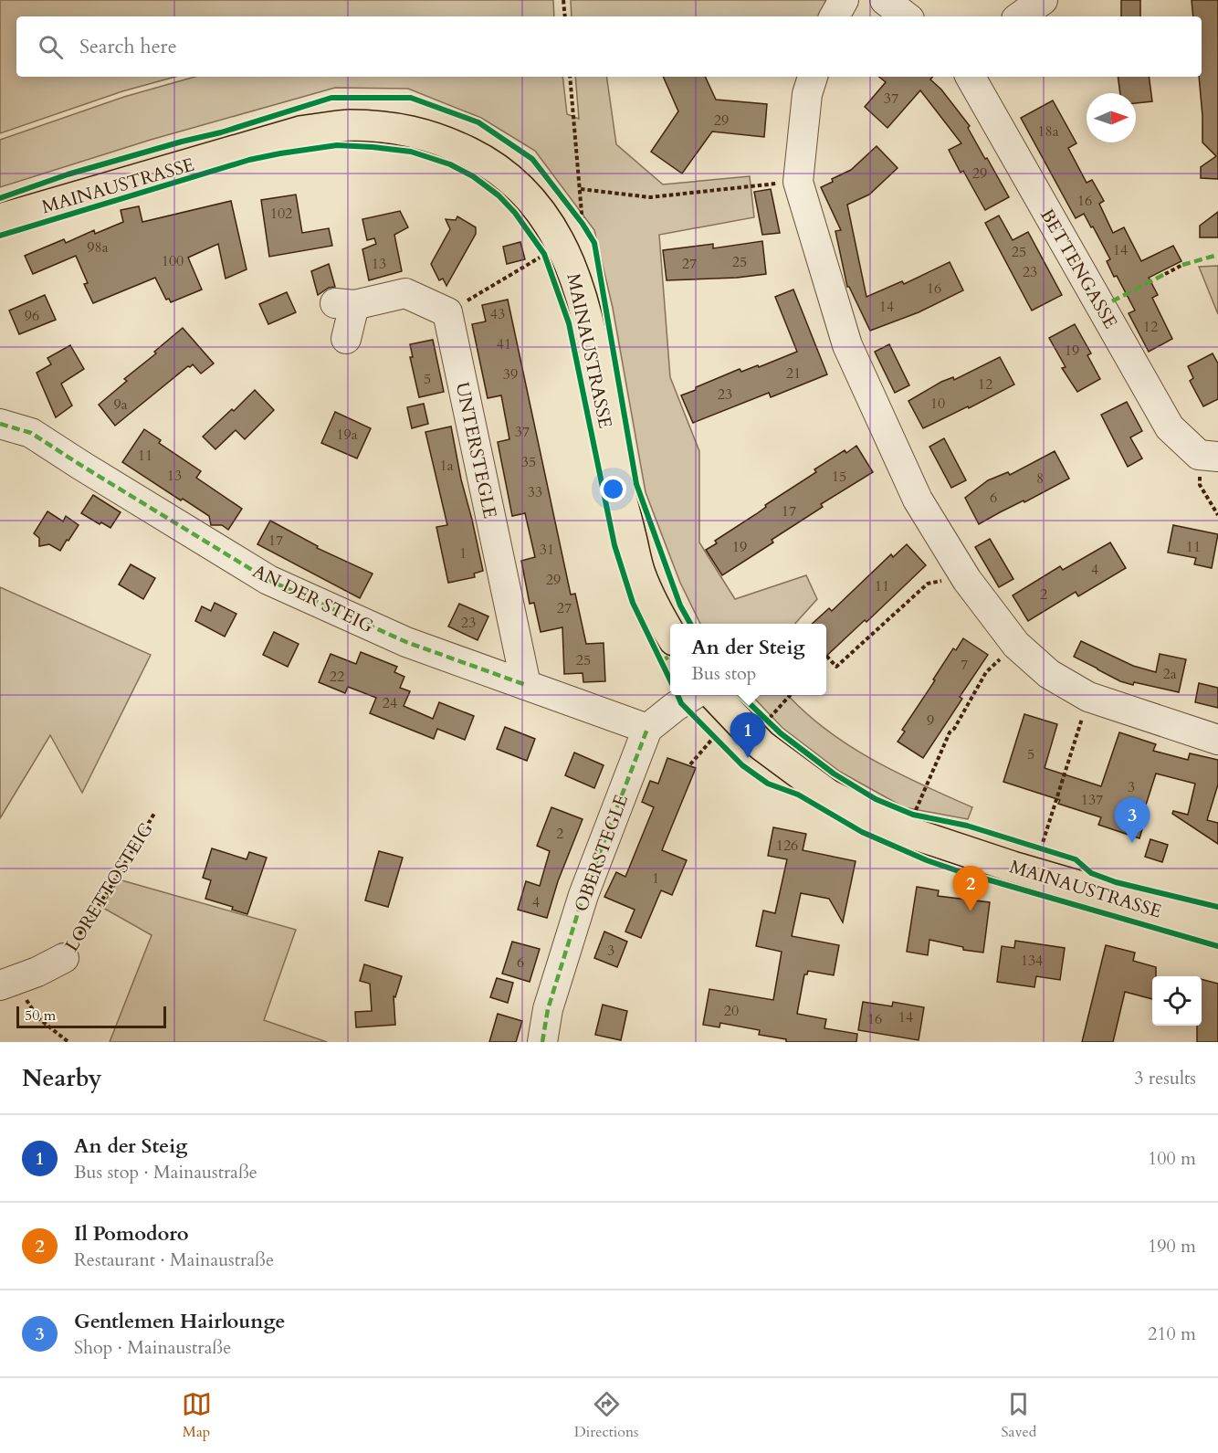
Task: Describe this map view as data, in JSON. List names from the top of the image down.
{
  "streets": {
    "main road": ["MAINAUSTRASSE"],
    "street": [
      "BETTENGASSE",
      "UNTERSTEGLE",
      "AN DER STEIG",
      "OBERSTEGLE",
      "LORETTOSTEIG"
    ]
  },
  "crossings": [
    ["UNTERSTEGLE", "AN DER STEIG"],
    ["AN DER STEIG", "OBERSTEGLE"]
  ],
  "house_numbers": [
    "37",
    "29",
    "18a",
    "29",
    "16",
    "102",
    "98a",
    "14",
    "25",
    "100",
    "25",
    "13",
    "27",
    "23",
    "16",
    "14",
    "43",
    "96",
    "12",
    "41",
    "19",
    "21",
    "39",
    "5",
    "12",
    "23",
    "10",
    "9a",
    "37",
    "19a",
    "11",
    "35",
    "1a",
    "13",
    "15",
    "8",
    "33",
    "6",
    "17",
    "17",
    "19",
    "11",
    "31",
    "1",
    "4",
    "29",
    "11",
    "2",
    "27",
    "23",
    "25",
    "7",
    "2a",
    "22",
    "24",
    "9",
    "5",
    "3",
    "137",
    "2",
    "126",
    "1",
    "4",
    "3",
    "134",
    "6",
    "20",
    "14",
    "16"
  ],
  "scale_bar": "50 m",
  "north": "right",
  "page": {
    "search": "Search here",
    "popup": ["An der Steig", "Bus stop"],
    "pins": ["1", "3", "2"],
    "scale": "50 m",
    "heading": ["Nearby", "3 results"],
    "list": [
      {
        "mark": "1",
        "name": "An der Steig",
        "note": "Bus stop · Mainaustraße",
        "value": "100 m"
      },
      {
        "mark": "2",
        "name": "Il Pomodoro",
        "note": "Restaurant · Mainaustraße",
        "value": "190 m"
      },
      {
        "mark": "3",
        "name": "Gentlemen Hairlounge",
        "note": "Shop · Mainaustraße",
        "value": "210 m"
      }
    ],
    "nav": ["Map", "Directions", "Saved"]
  }
}
